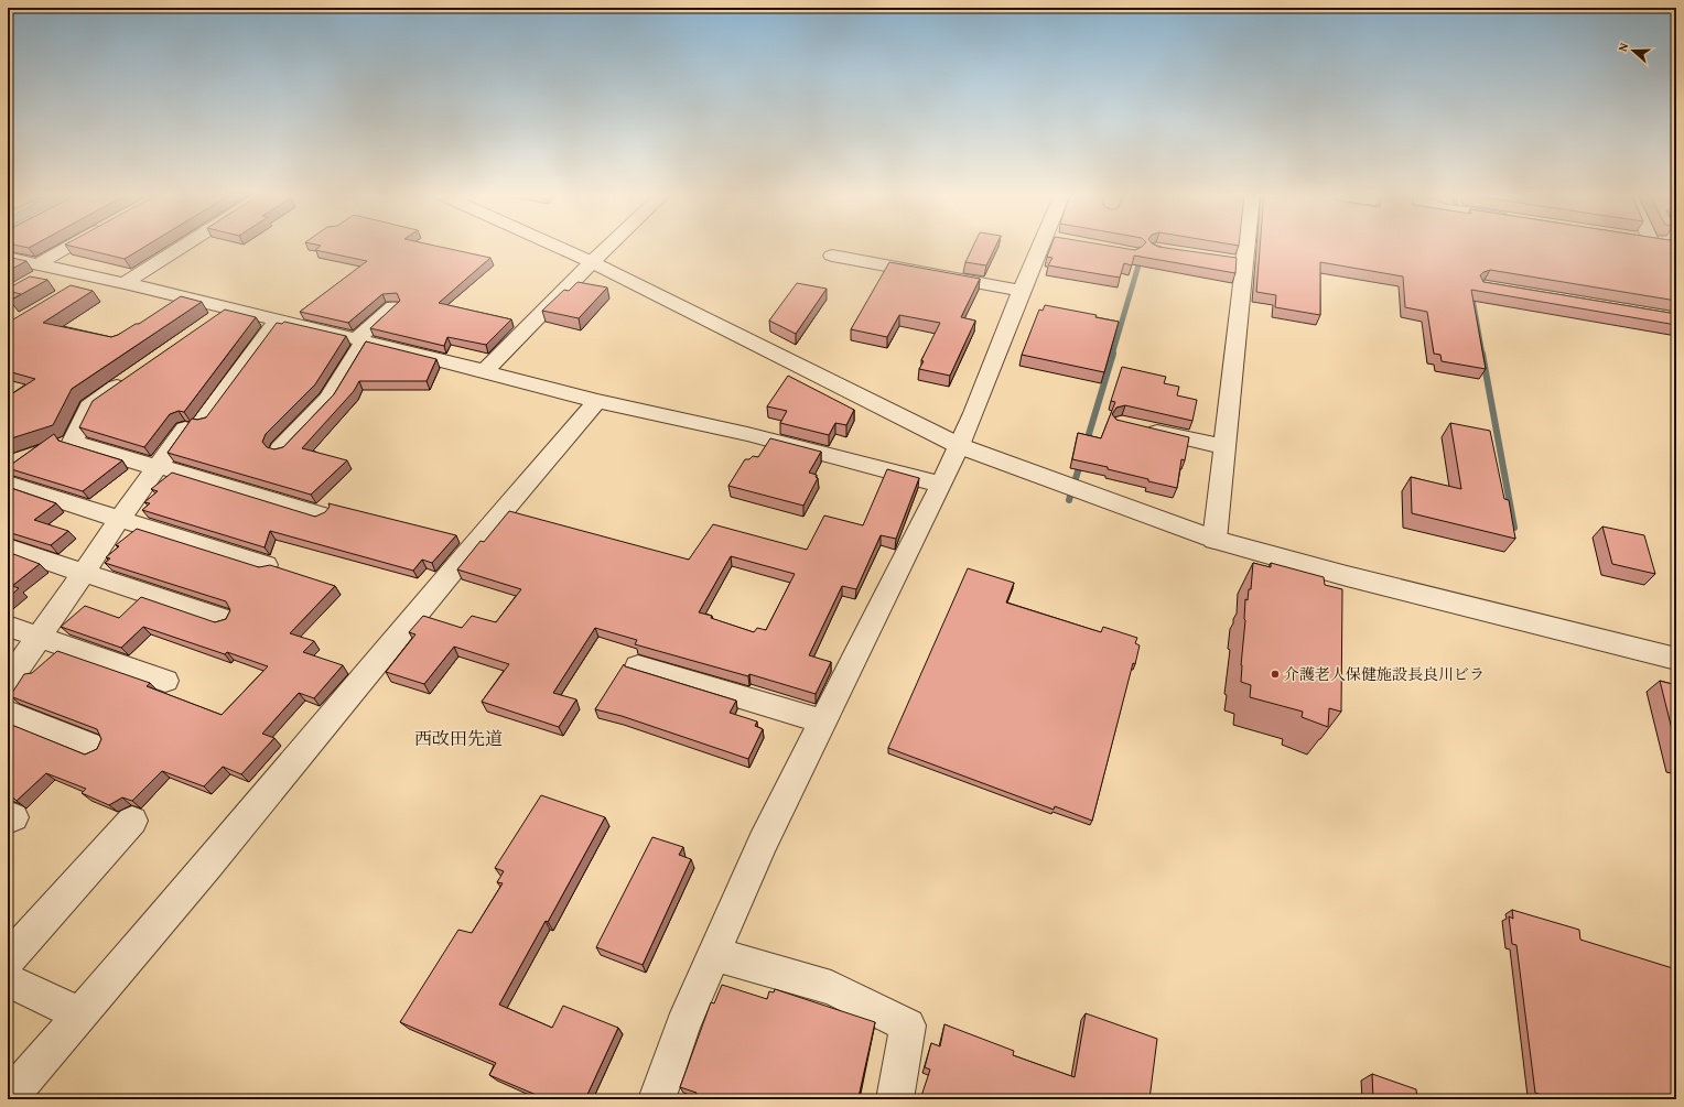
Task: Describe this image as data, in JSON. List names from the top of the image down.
{
  "districts": ["西改田先道"],
  "places": ["介護老人保健施設長良川ビラ"],
  "north": "left"
}
